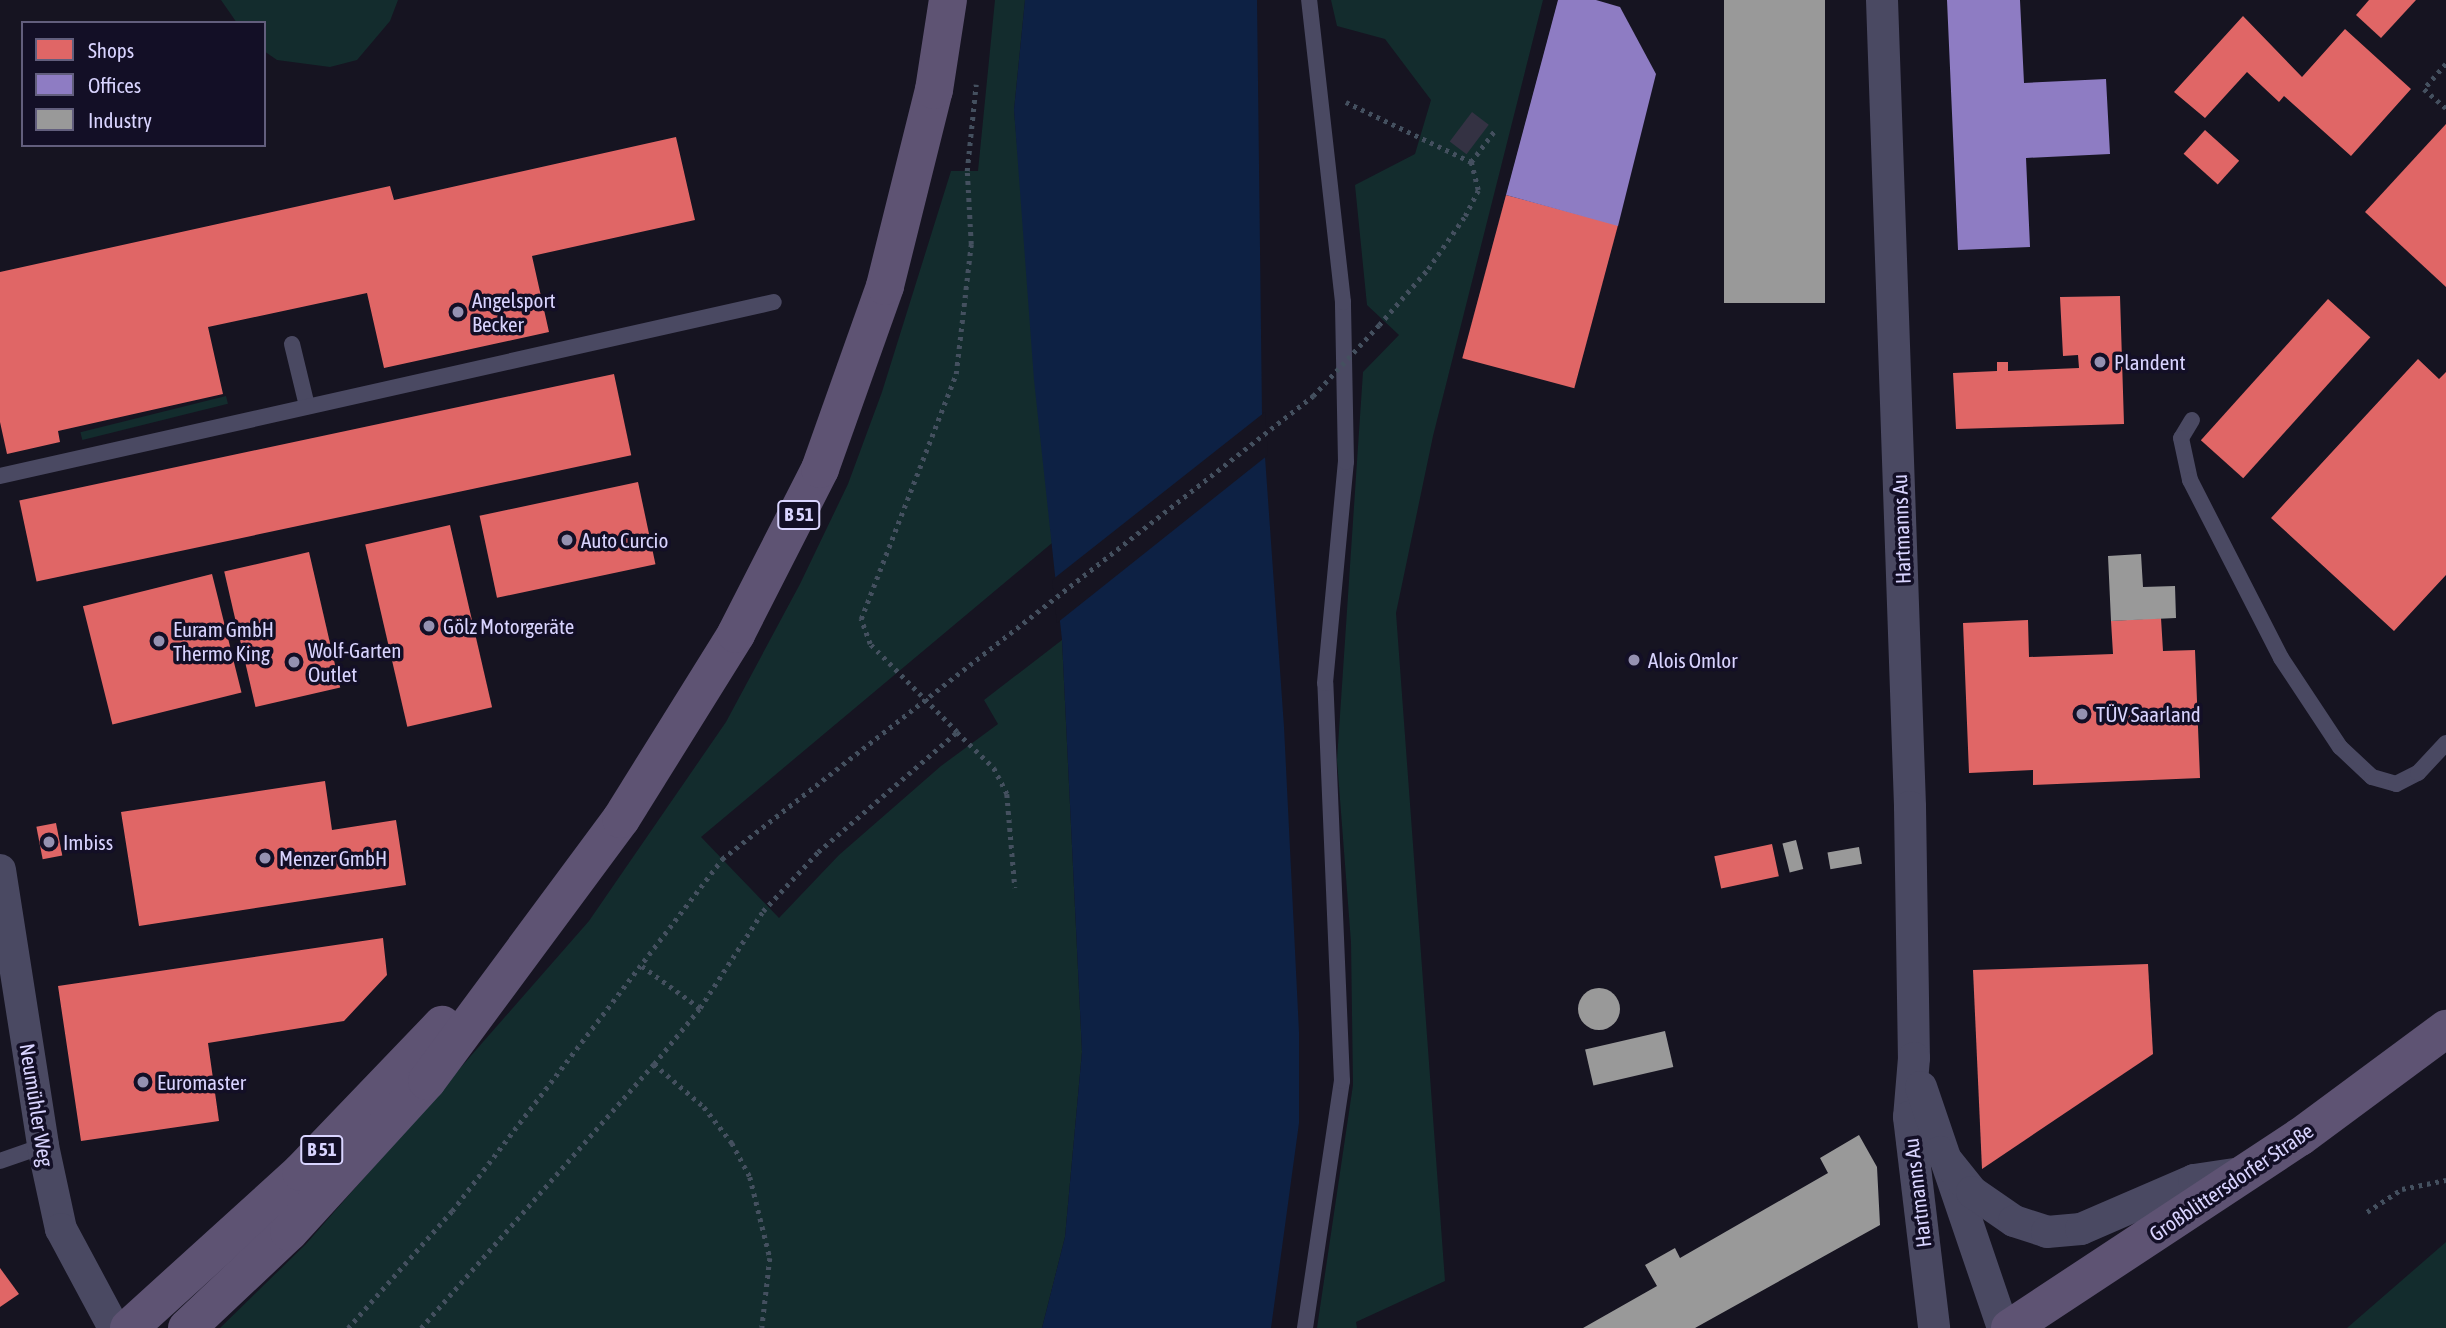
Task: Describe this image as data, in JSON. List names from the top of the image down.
{
  "streets": {
    "main road": ["B 51", "Großblittersdorfer Straße"],
    "street": ["Hartmanns Au", "Neumühler Weg"]
  },
  "crossings": [
    ["Hartmanns Au", "Großblittersdorfer Straße"]
  ],
  "places": [
    "Angelsport Becker",
    "Plandent",
    "Auto Curcio",
    "Gölz Motorgeräte",
    "Euram GmbH Thermo King",
    "Alois Omlor",
    "Wolf-Garten Outlet",
    "TÜV Saarland",
    "Imbiss",
    "Menzer GmbH",
    "Euromaster"
  ],
  "legend": ["Shops", "Offices", "Industry"]
}
